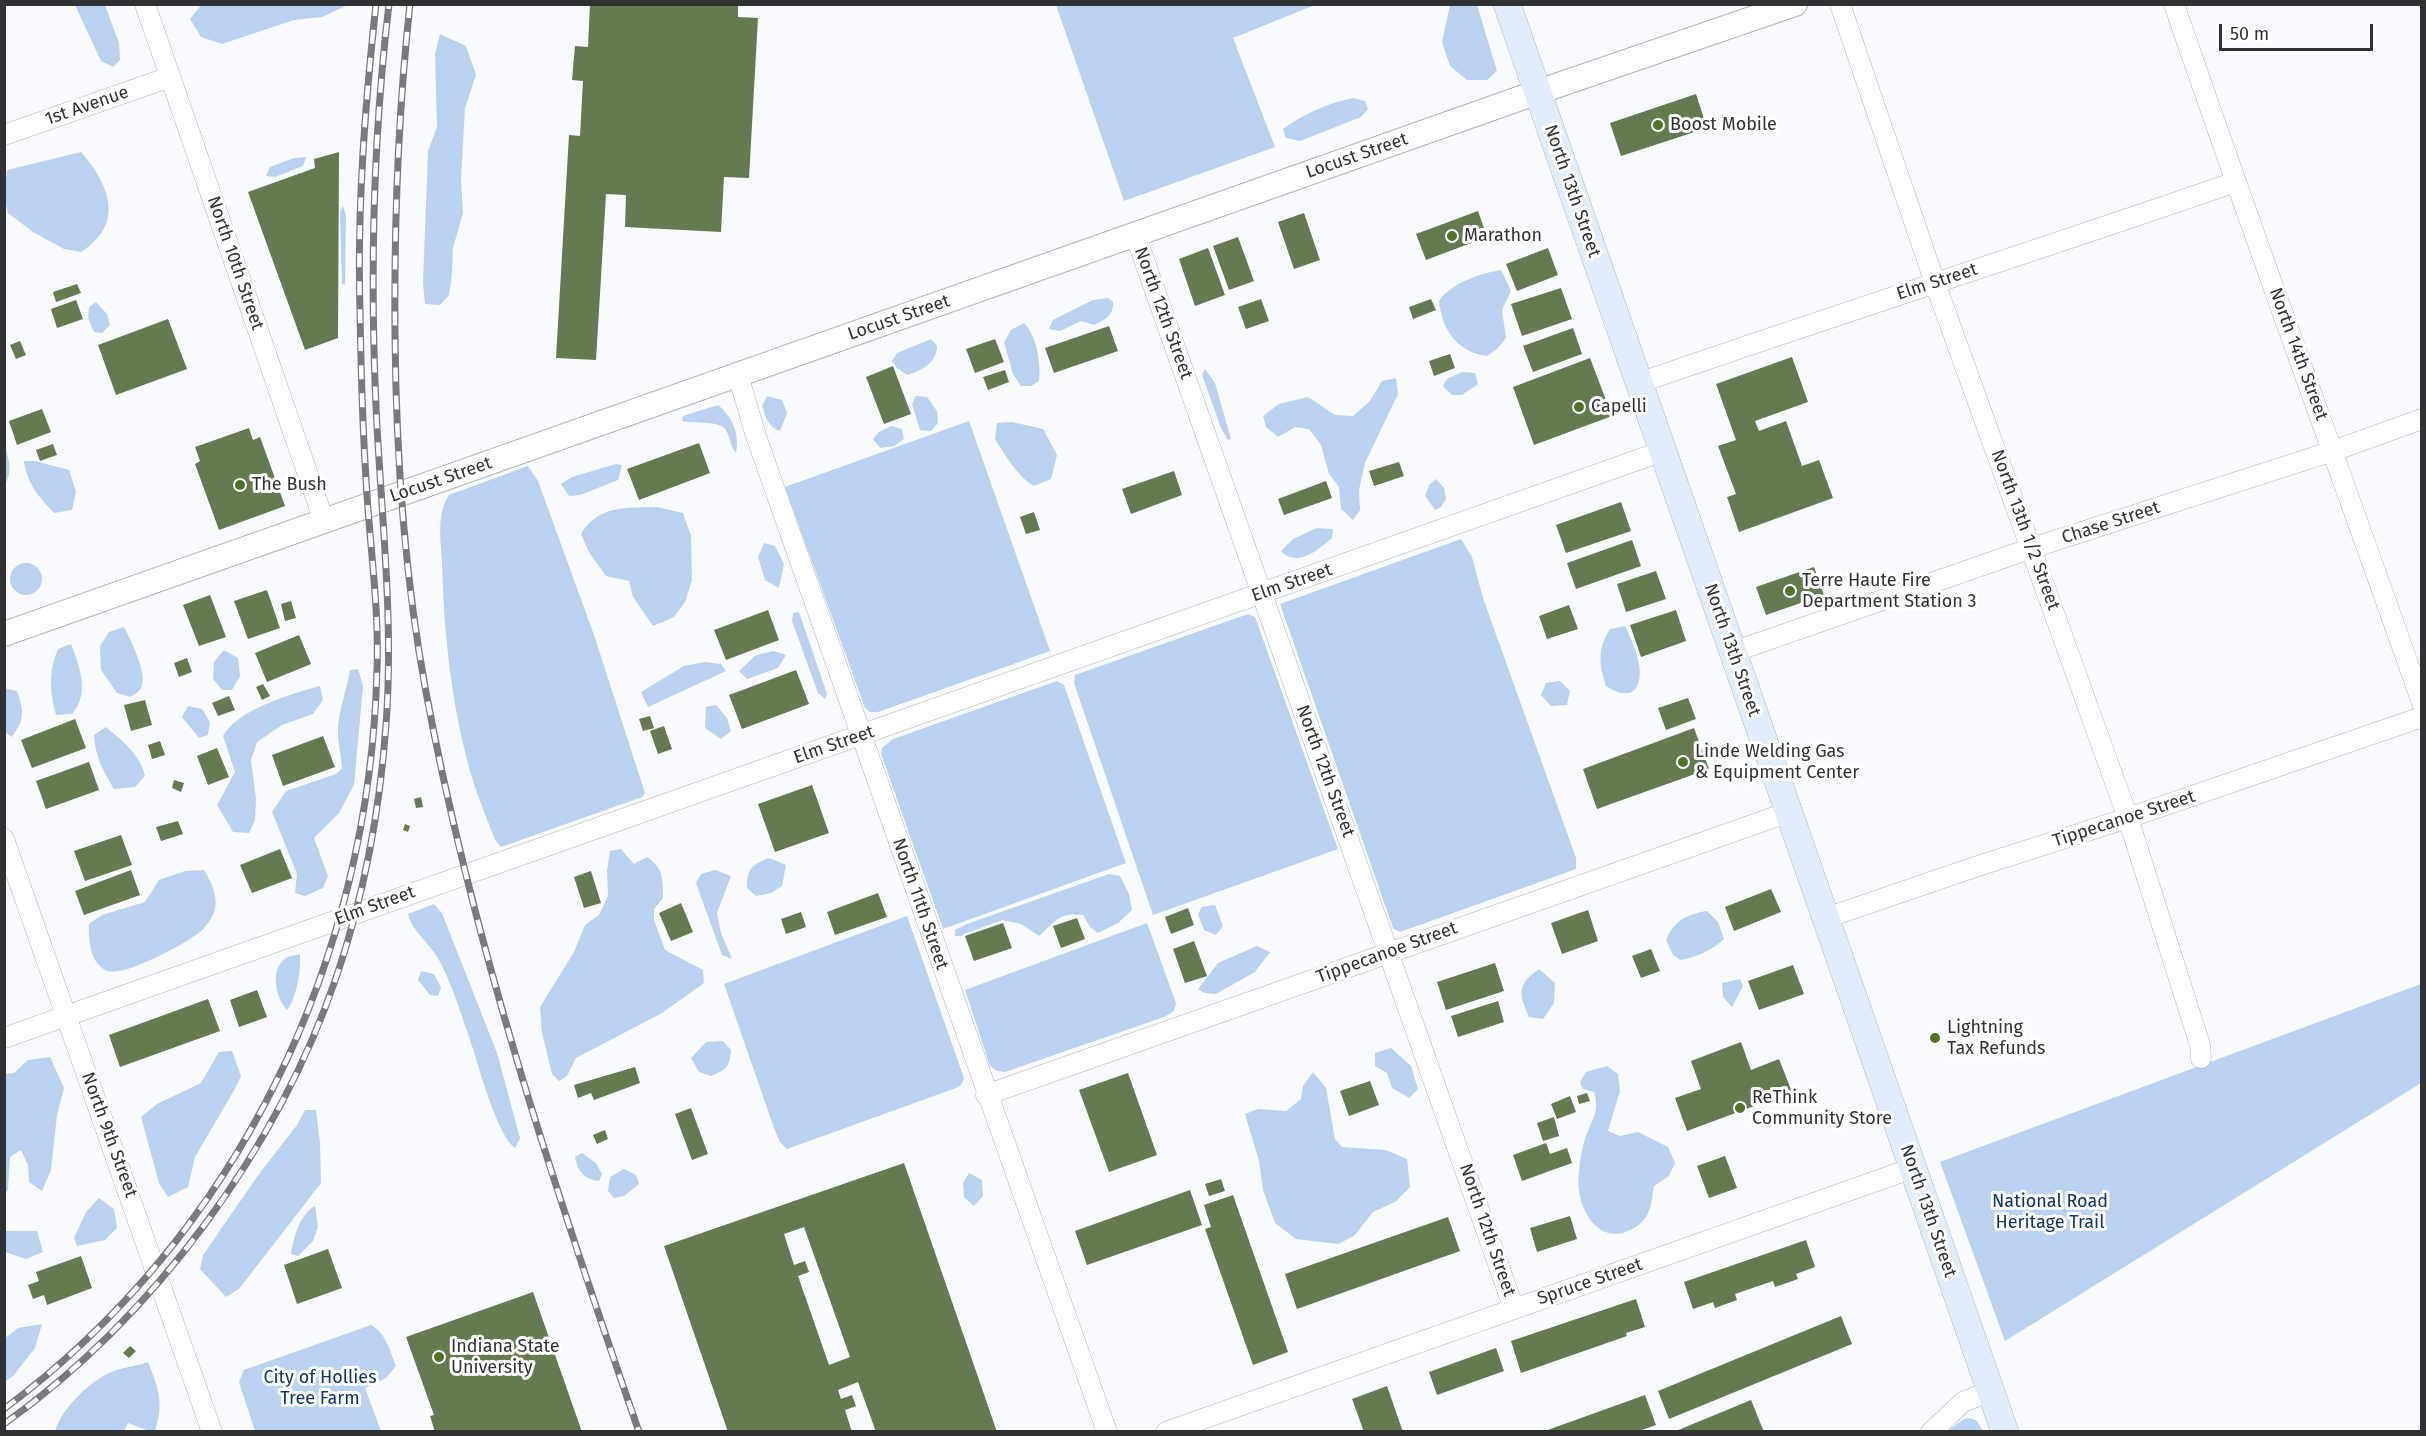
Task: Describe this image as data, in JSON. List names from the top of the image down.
{
  "streets": {
    "main road": ["North 13th Street"],
    "street": [
      "1st Avenue",
      "Locust Street",
      "North 10th Street",
      "Elm Street",
      "North 12th Street",
      "North 14th Street",
      "Chase Street",
      "North 13th 1/2 Street",
      "Tippecanoe Street",
      "North 11th Street",
      "North 9th Street",
      "Spruce Street"
    ]
  },
  "crossings": [
    ["1st Avenue", "North 10th Street"],
    ["Locust Street", "North 13th Street"],
    ["Locust Street", "North 10th Street"],
    ["Locust Street", "North 12th Street"],
    ["Locust Street", "North 11th Street"],
    ["North 13th Street", "Elm Street"],
    ["North 13th Street", "Chase Street"],
    ["North 13th Street", "Tippecanoe Street"],
    ["North 13th Street", "Spruce Street"],
    ["Elm Street", "North 12th Street"],
    ["Elm Street", "North 14th Street"],
    ["Elm Street", "North 13th 1/2 Street"],
    ["Elm Street", "North 11th Street"],
    ["Elm Street", "North 9th Street"],
    ["North 12th Street", "Tippecanoe Street"],
    ["North 12th Street", "Spruce Street"],
    ["North 14th Street", "Chase Street"],
    ["Chase Street", "North 13th 1/2 Street"],
    ["North 13th 1/2 Street", "Tippecanoe Street"],
    ["Tippecanoe Street", "North 11th Street"]
  ],
  "parks": ["National Road Heritage Trail", "City of Hollies Tree Farm"],
  "places": [
    "Boost Mobile",
    "Marathon",
    "Capelli",
    "The Bush",
    "Terre Haute Fire Department Station 3",
    "Linde Welding Gas & Equipment Center",
    "Lightning Tax Refunds",
    "ReThink Community Store",
    "Indiana State University"
  ],
  "scale_bar": "50 m"
}
